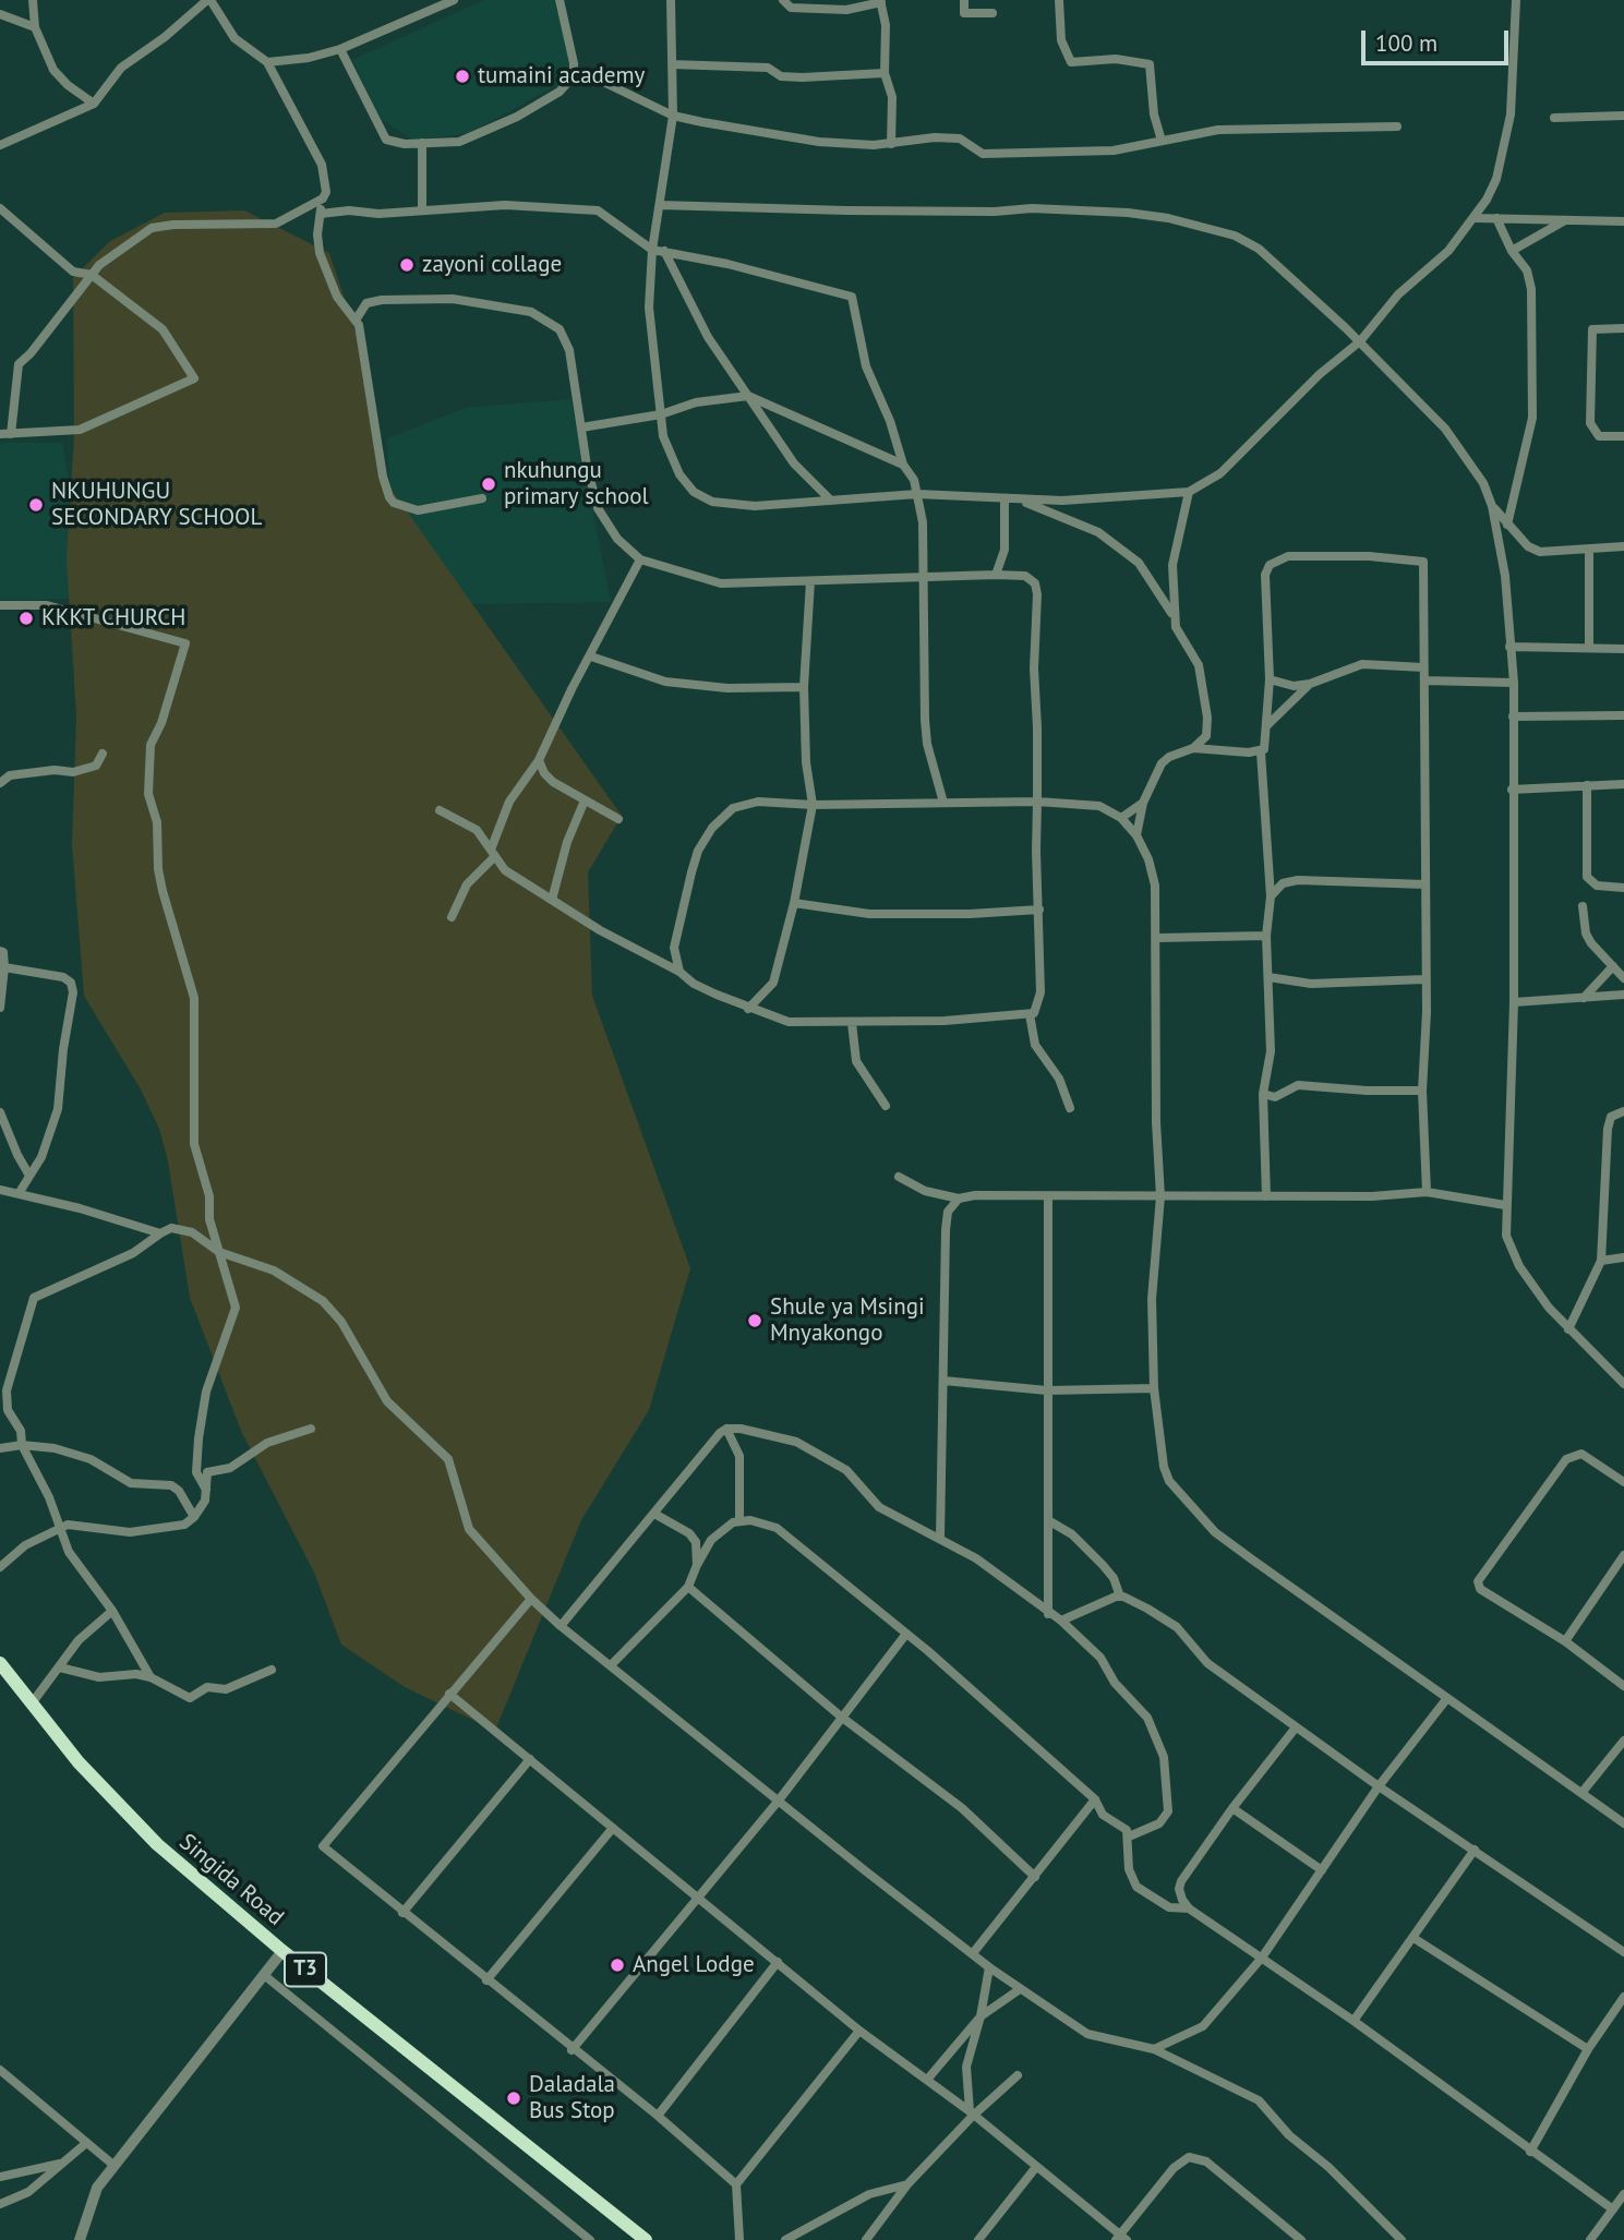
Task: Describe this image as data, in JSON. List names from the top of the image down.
{
  "streets": {
    "highway": ["Singida Road", "T3"]
  },
  "places": [
    "tumaini academy",
    "zayoni collage",
    "nkuhungu primary school",
    "NKUHUNGU SECONDARY SCHOOL",
    "KKKT CHURCH",
    "Shule ya Msingi Mnyakongo",
    "Angel Lodge",
    "Daladala Bus Stop"
  ],
  "scale_bar": "100 m"
}
